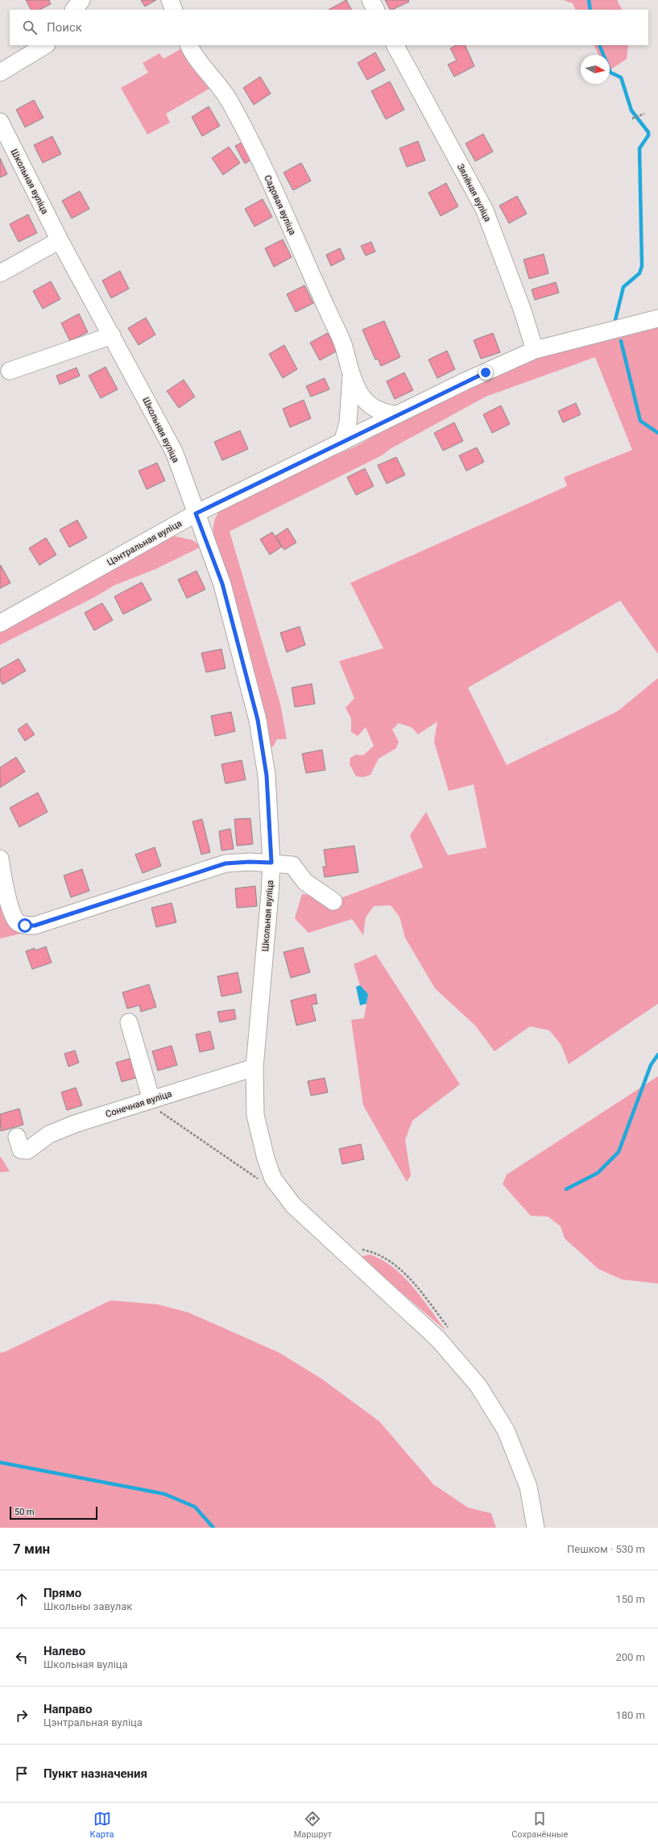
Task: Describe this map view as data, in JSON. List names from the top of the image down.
{
  "streets": {
    "street": [
      "Школьная вуліца",
      "Зялёная вуліца",
      "Садовая вуліца",
      "Цэнтральная вуліца",
      "Сонечная вуліца"
    ]
  },
  "crossings": [
    ["Школьная вуліца", "Цэнтральная вуліца"],
    ["Школьная вуліца", "Сонечная вуліца"],
    ["Зялёная вуліца", "Цэнтральная вуліца"],
    ["Садовая вуліца", "Цэнтральная вуліца"]
  ],
  "scale_bar": "50 m",
  "north": "right",
  "page": {
    "search": "Поиск",
    "scale": "50 m",
    "heading": ["7 мин", "Пешком · 530 m"],
    "list": [
      ["Прямо", "Школьны завулак", "150 m"],
      ["Налево", "Школьная вуліца", "200 m"],
      ["Направо", "Цэнтральная вуліца", "180 m"],
      "Пункт назначения"
    ],
    "nav": ["Карта", "Маршрут", "Сохранённые"]
  }
}
